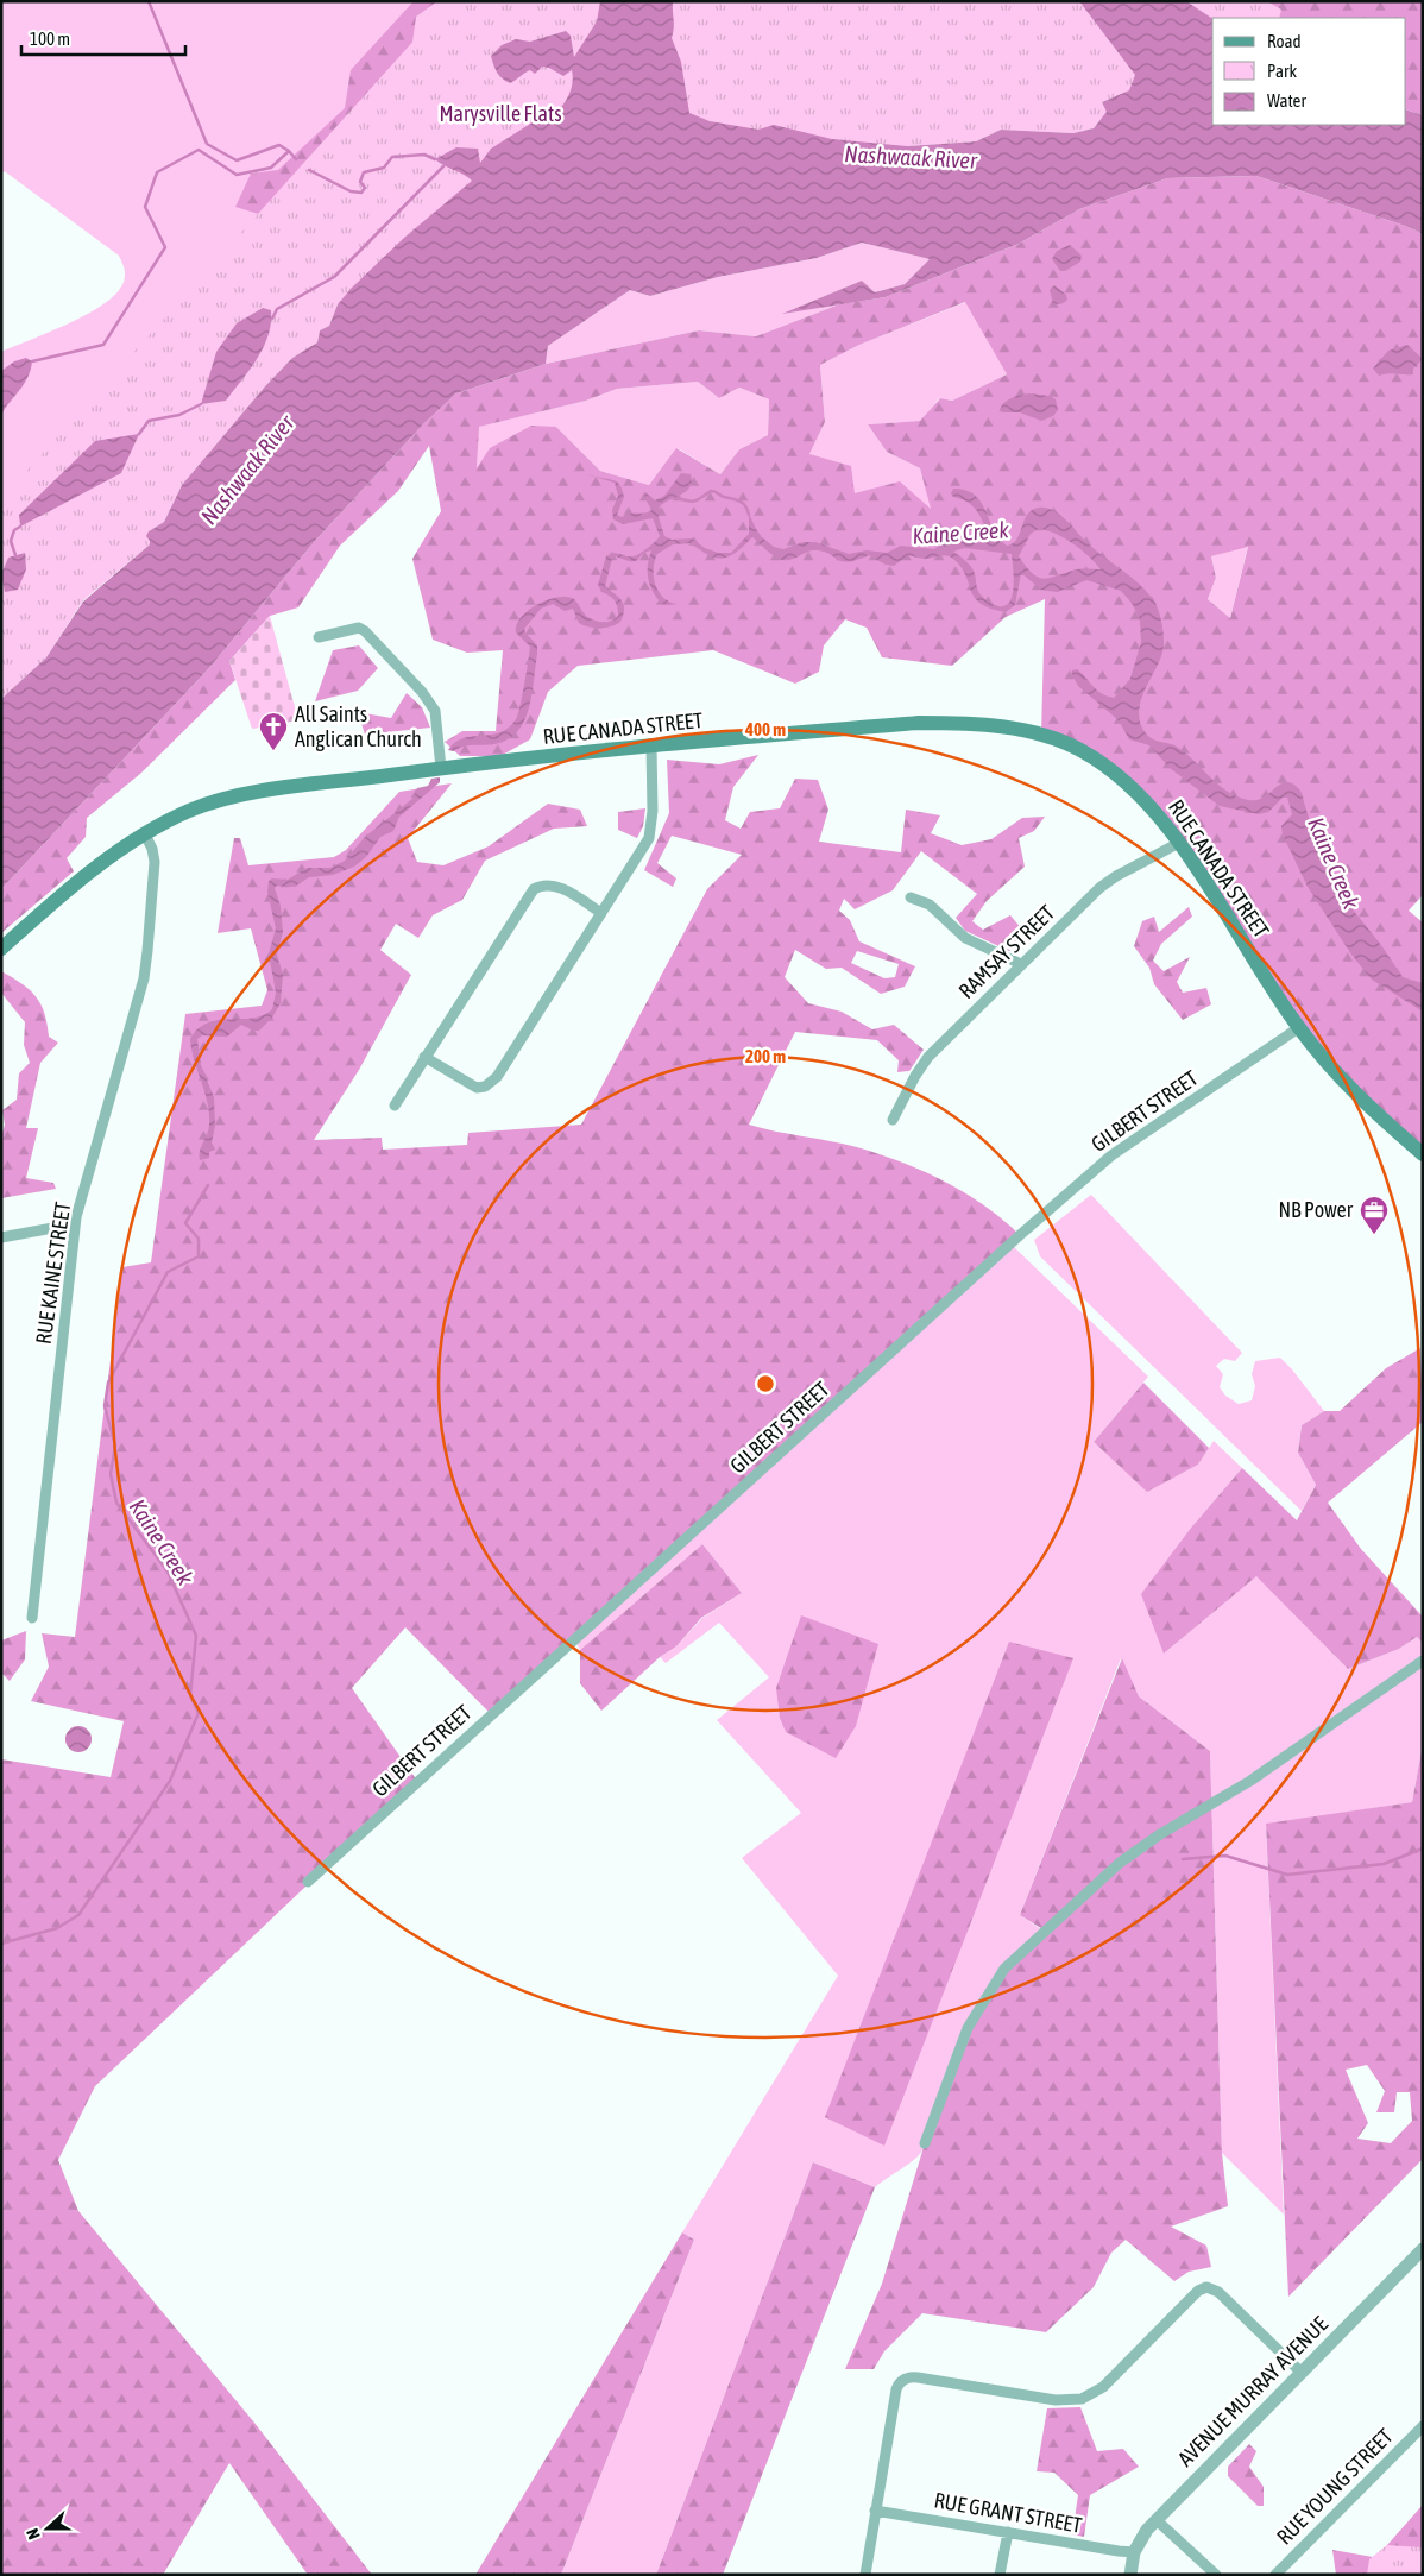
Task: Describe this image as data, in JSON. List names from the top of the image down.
{
  "streets": {
    "main road": ["RUE CANADA STREET"],
    "street": [
      "RAMSAY STREET",
      "GILBERT STREET",
      "RUE KAINE STREET",
      "AVENUE MURRAY AVENUE",
      "RUE YOUNG STREET",
      "RUE GRANT STREET"
    ]
  },
  "crossings": [
    ["RUE CANADA STREET", "RAMSAY STREET"],
    ["RUE CANADA STREET", "GILBERT STREET"],
    ["RUE CANADA STREET", "RUE KAINE STREET"],
    ["AVENUE MURRAY AVENUE", "RUE GRANT STREET"]
  ],
  "water": ["Nashwaak River", "Kaine Creek"],
  "parks": ["Marysville Flats"],
  "places": {
    "church": ["All Saints Anglican Church"],
    "office": ["NB Power"]
  },
  "legend": ["Road", "Park", "Water"],
  "scale_bar": "100 m",
  "north": "left",
  "rings": ["400 m", "200 m"]
}
